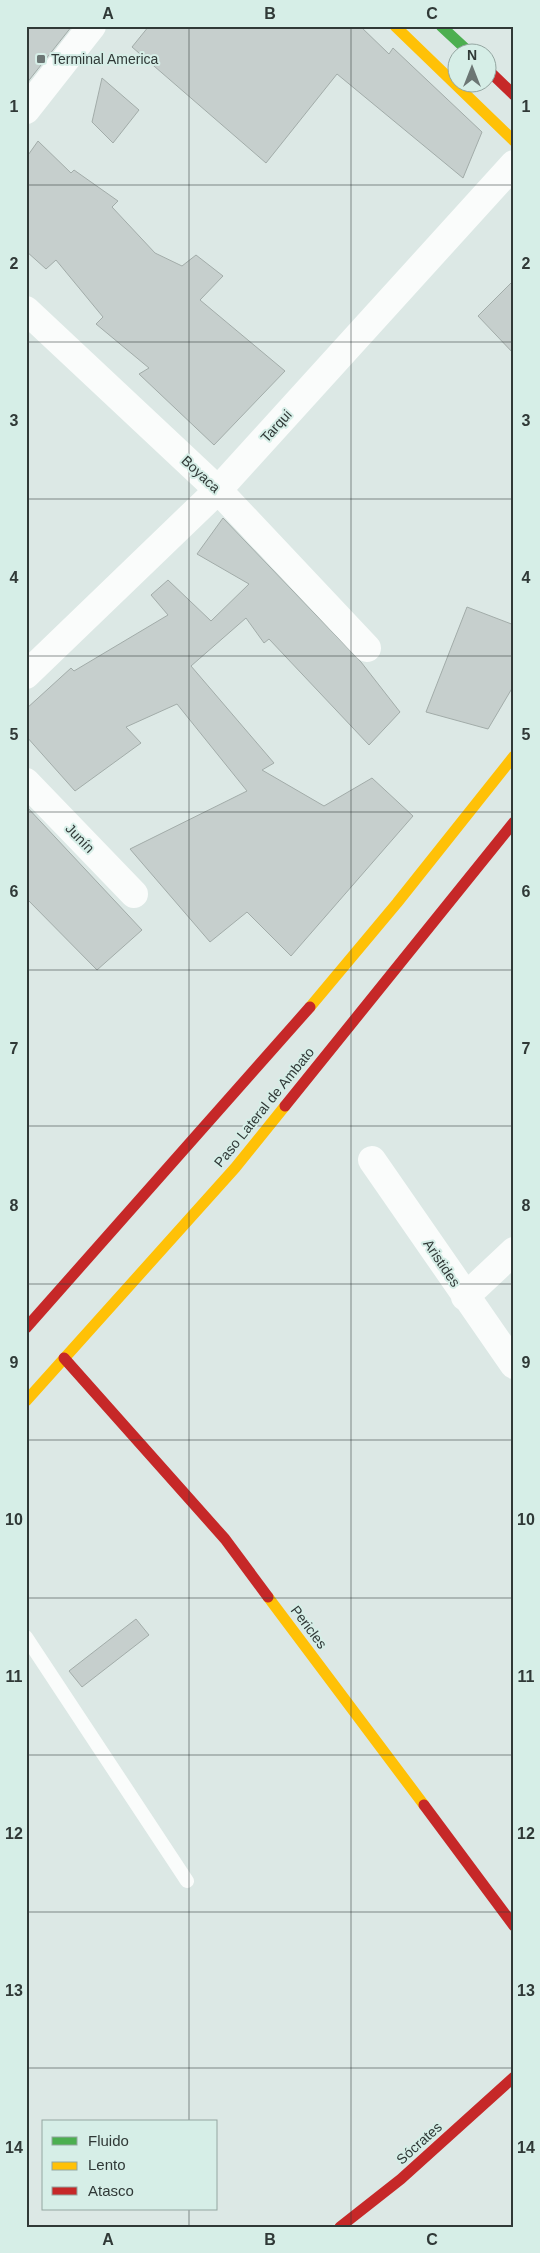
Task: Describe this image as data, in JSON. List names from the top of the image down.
{
  "streets": {
    "main road": ["Paso Lateral de Ambato", "Pericles", "Sócrates"],
    "street": [
      "Tarqui",
      "Boyaca",
      "Junín",
      "Aristides"
    ]
  },
  "crossings": [
    ["Tarqui", "Boyaca"],
    ["Paso Lateral de Ambato", "Pericles"]
  ],
  "places": {
    "transit": ["Terminal America"]
  },
  "legend": ["Fluido", "Lento", "Atasco"],
  "north": "top",
  "grid": {
    "columns": ["A", "B", "C"],
    "rows": [
      "1",
      "2",
      "3",
      "4",
      "5",
      "6",
      "7",
      "8",
      "9",
      "10",
      "11",
      "12",
      "13",
      "14"
    ]
  }
}
